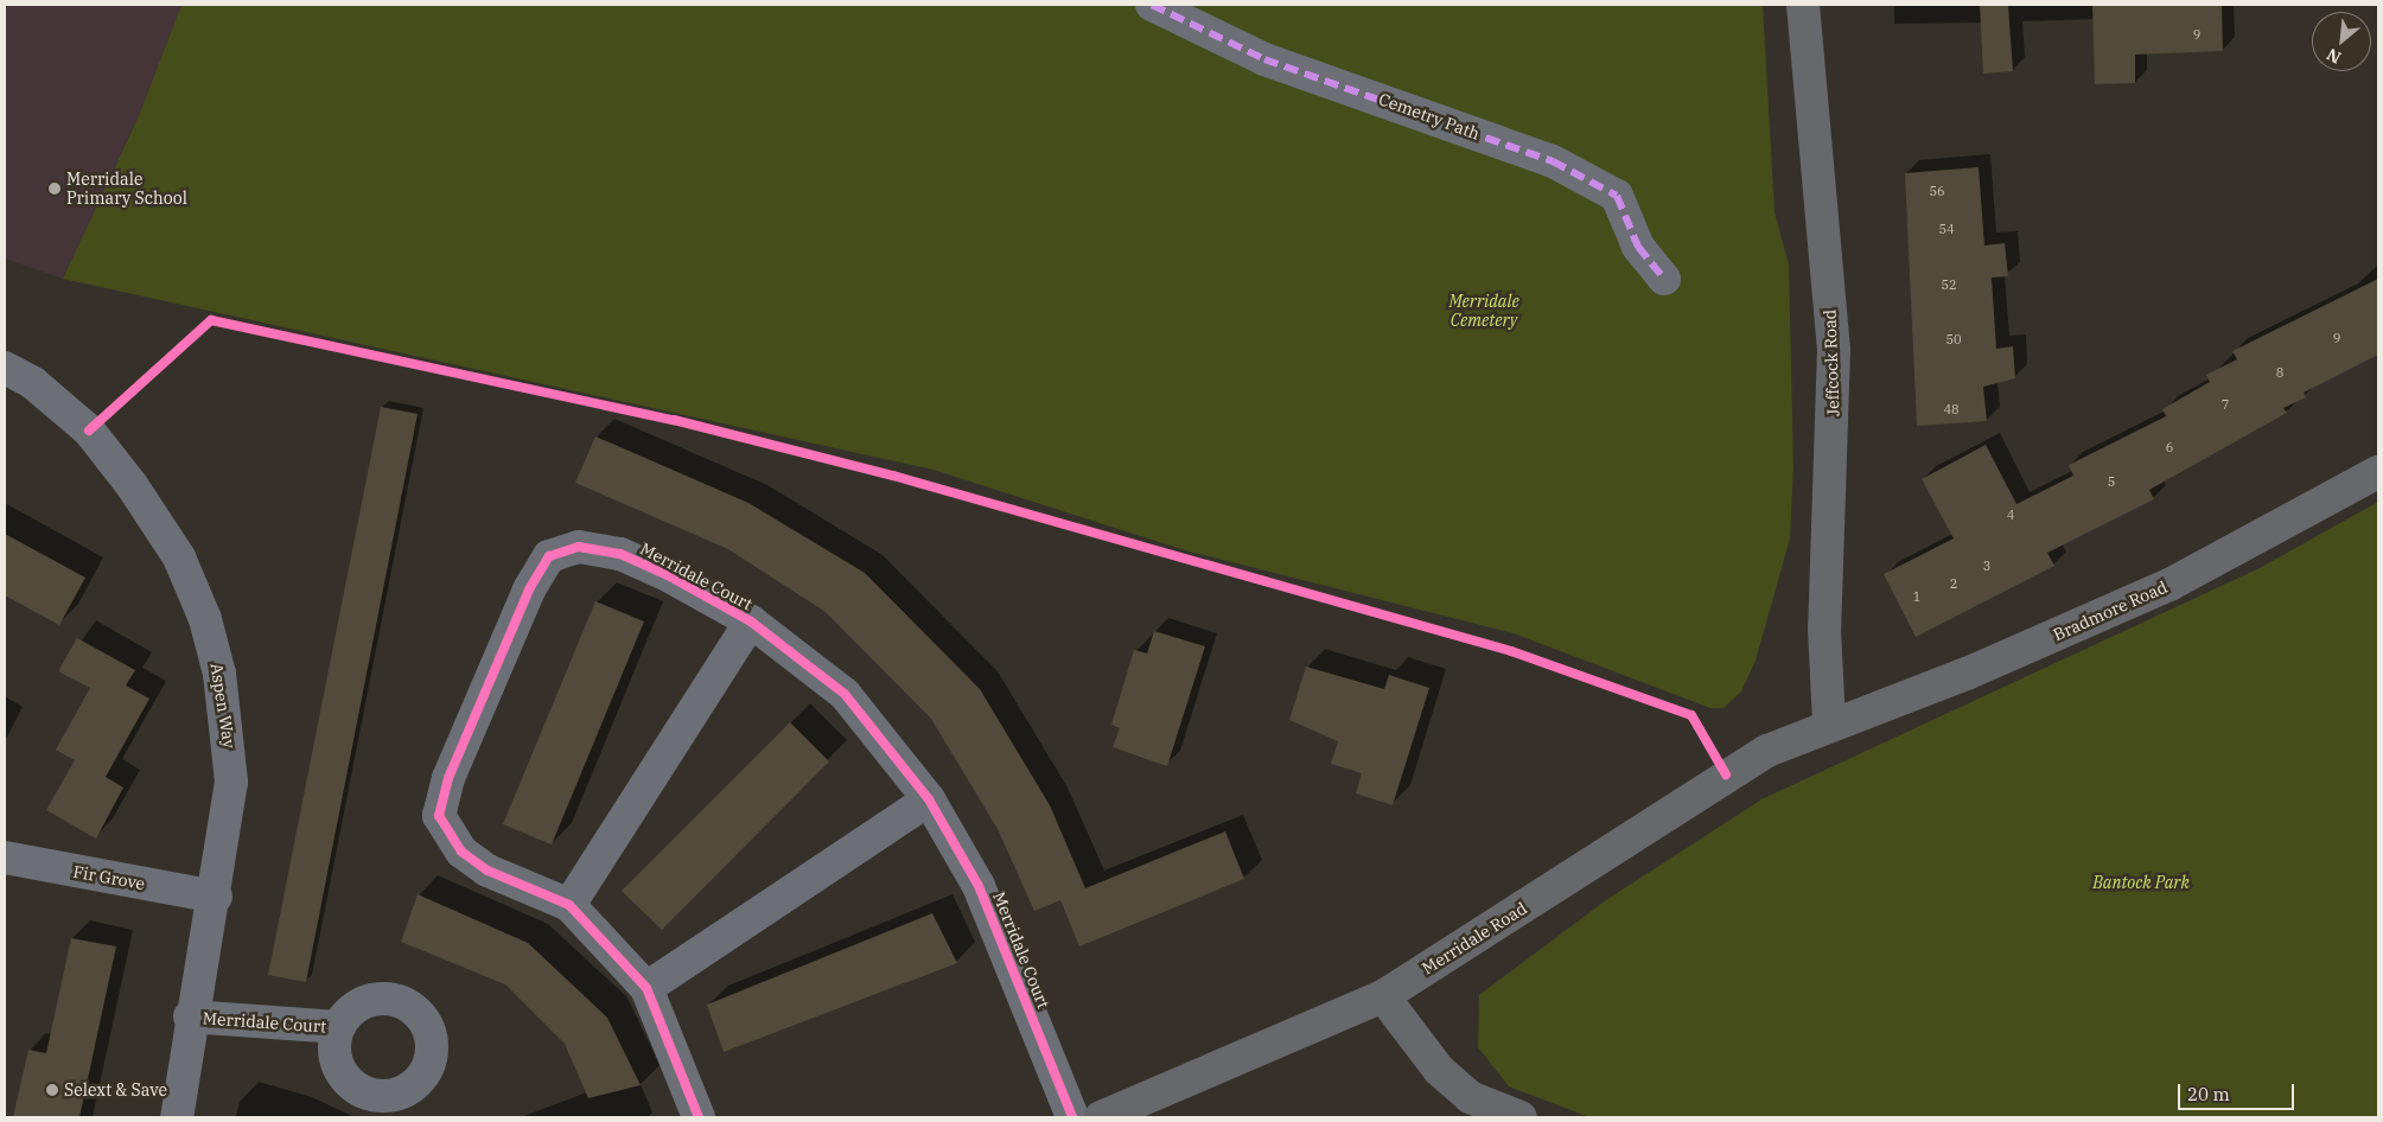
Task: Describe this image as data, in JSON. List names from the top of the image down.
{
  "streets": {
    "street": [
      "Cemetry Path",
      "Jeffcock Road",
      "Merridale Court",
      "Bradmore Road",
      "Aspen Way",
      "Fir Grove",
      "Merridale Road"
    ]
  },
  "crossings": [
    ["Jeffcock Road", "Bradmore Road"],
    ["Jeffcock Road", "Merridale Road"],
    ["Merridale Court", "Aspen Way"],
    ["Bradmore Road", "Merridale Road"],
    ["Aspen Way", "Fir Grove"]
  ],
  "parks": ["Merridale Cemetery", "Bantock Park"],
  "places": ["Merridale Primary School", "Selext & Save"],
  "house_numbers": [
    "9",
    "56",
    "54",
    "52",
    "9",
    "50",
    "8",
    "7",
    "48",
    "6",
    "5",
    "4",
    "3",
    "2",
    "1"
  ],
  "scale_bar": "20 m",
  "north": "bottom left"
}
